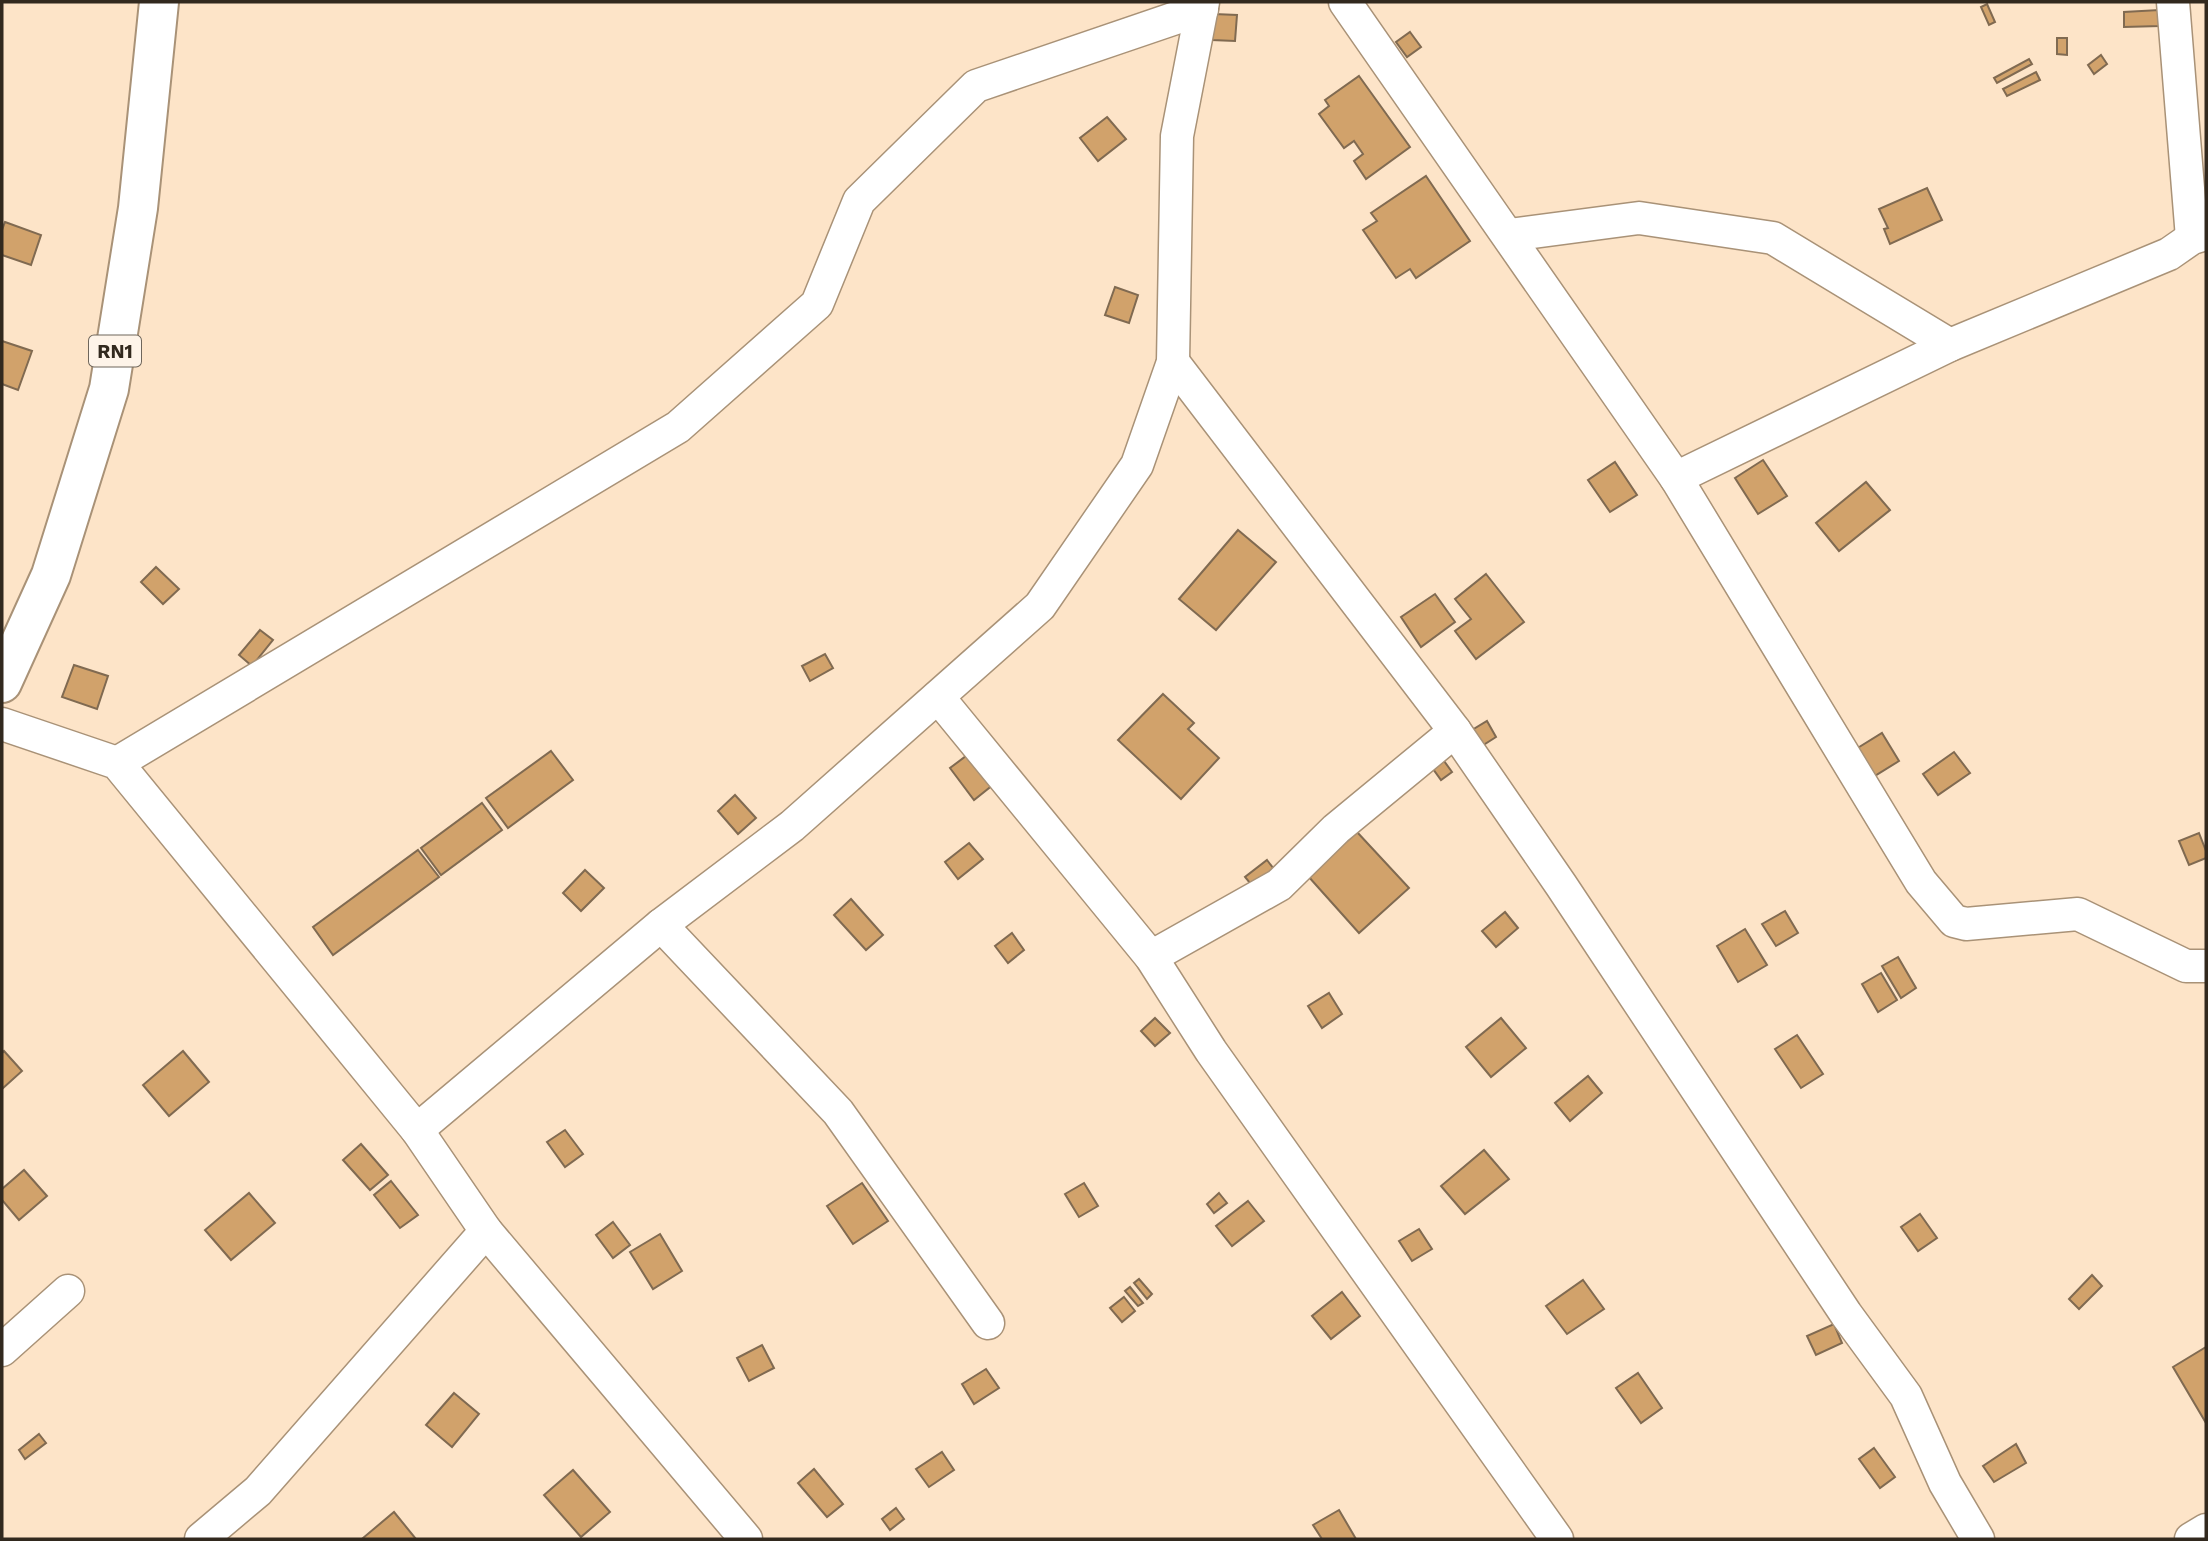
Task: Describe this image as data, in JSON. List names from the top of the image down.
{
  "streets": {
    "highway": ["RN1"]
  }
}
